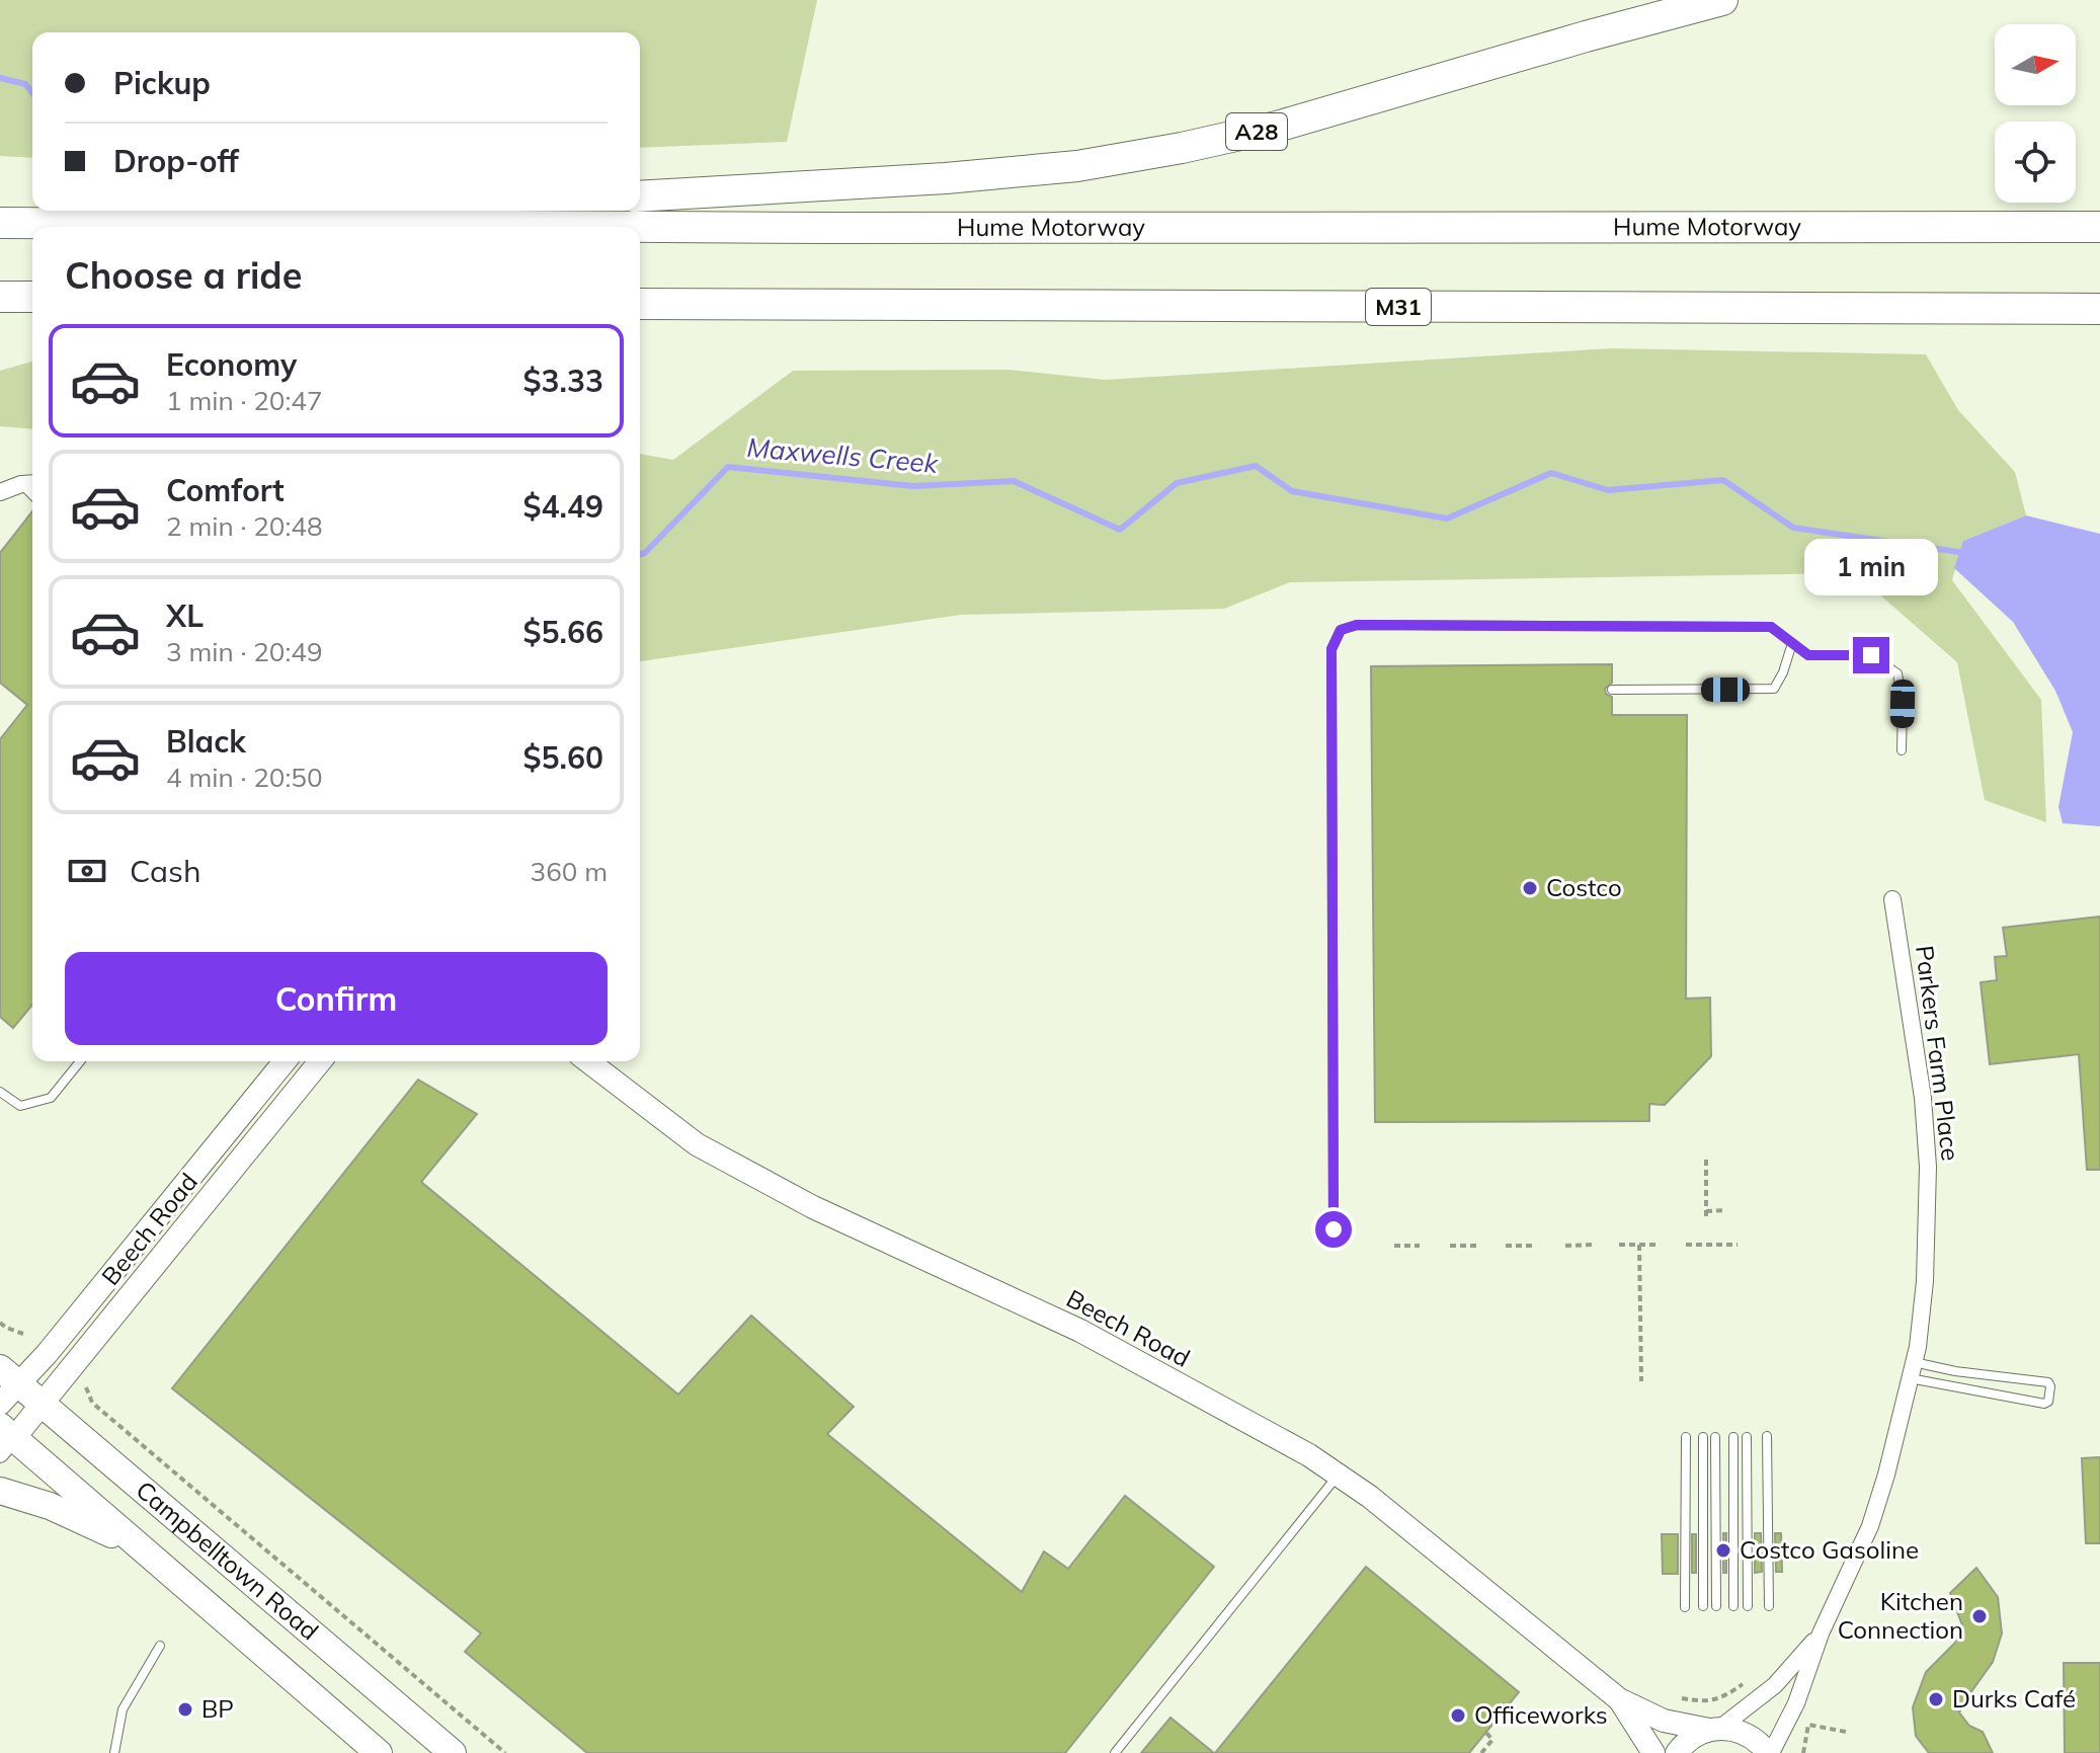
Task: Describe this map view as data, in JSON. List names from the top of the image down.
{
  "streets": {
    "highway": ["A28", "Hume Motorway", "M31"],
    "main road": ["Beech Road", "Campbelltown Road"],
    "street": ["Parkers Farm Place"]
  },
  "crossings": [
    ["Parkers Farm Place", "Beech Road"],
    ["Beech Road", "Campbelltown Road"]
  ],
  "water": ["Maxwells Creek"],
  "places": [
    "Costco",
    "Costco Gasoline",
    "Kitchen Connection",
    "Durks Café",
    "BP",
    "Officeworks"
  ],
  "north": "right",
  "page": {
    "banner": ["Pickup", "Drop-off"],
    "heading": "Choose a ride",
    "list": [
      {
        "name": "Economy",
        "note": "1 min · 20:47",
        "value": "$3.33"
      },
      {
        "name": "Comfort",
        "note": "2 min · 20:48",
        "value": "$4.49"
      },
      {
        "name": "XL",
        "note": "3 min · 20:49",
        "value": "$5.66"
      },
      {
        "name": "Black",
        "note": "4 min · 20:50",
        "value": "$5.60"
      }
    ],
    "bubble": "1 min",
    "pay": ["Cash", "360 m"],
    "buttons": "Confirm"
  }
}
